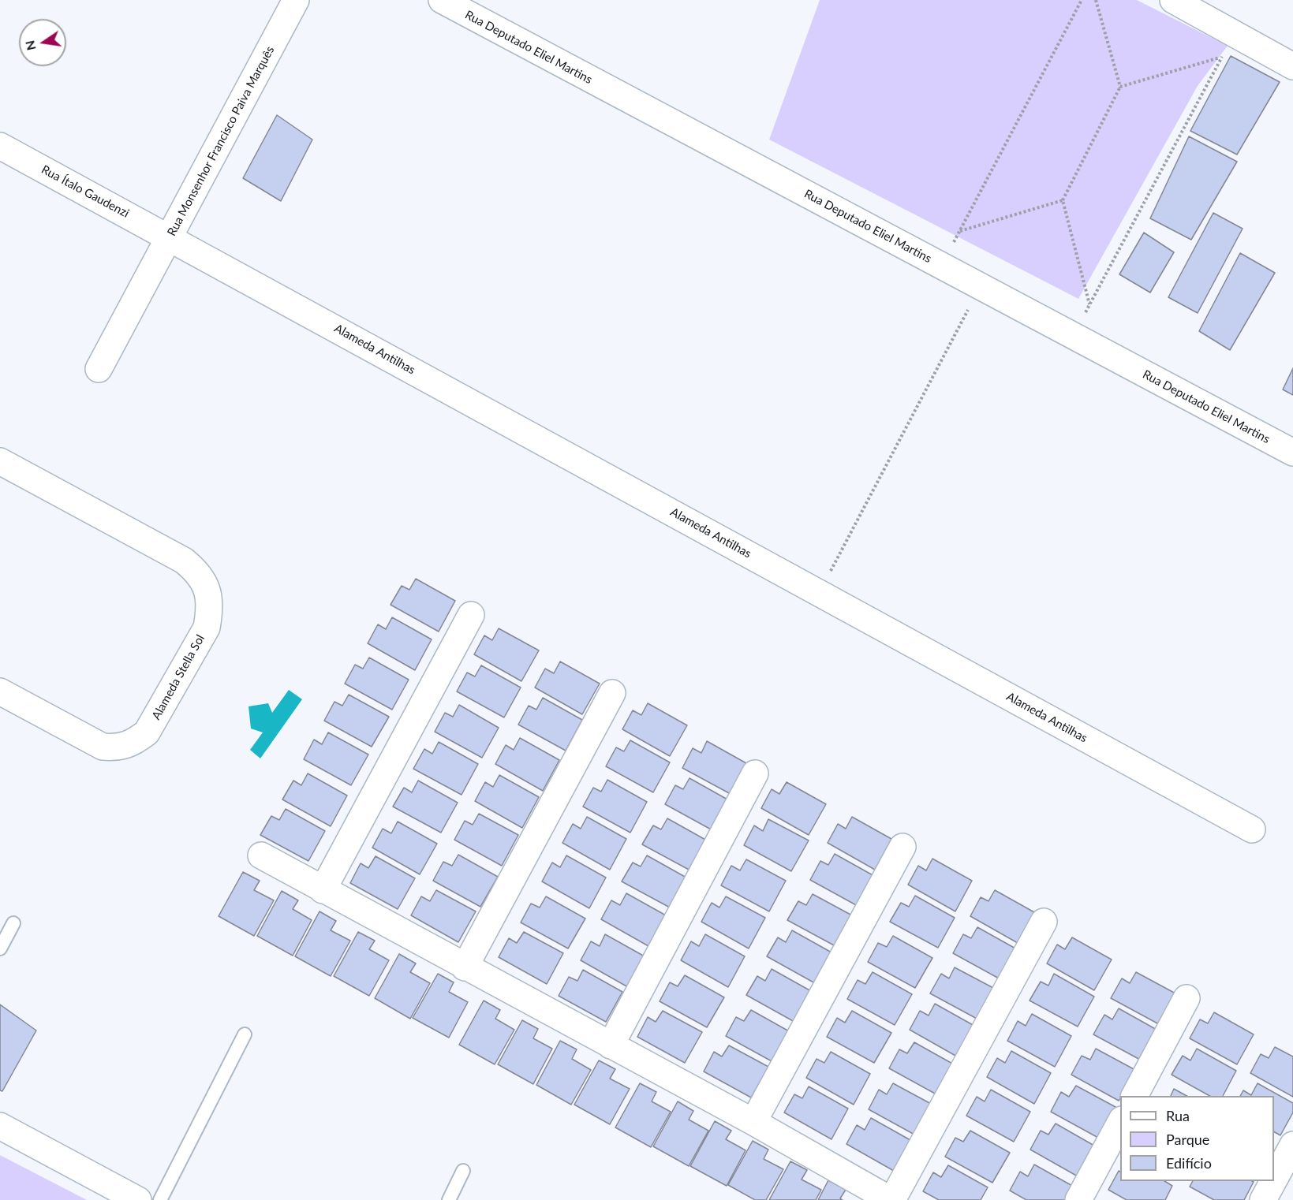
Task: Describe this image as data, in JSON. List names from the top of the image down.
{
  "streets": {
    "street": [
      "Rua Deputado Eliel Martins",
      "Rua Monsenhor Francisco Paiva Marquês",
      "Rua Ítalo Gaudenzi",
      "Alameda Antilhas",
      "Alameda Stella Sol"
    ]
  },
  "crossings": [
    ["Rua Monsenhor Francisco Paiva Marquês", "Rua Ítalo Gaudenzi"],
    ["Rua Monsenhor Francisco Paiva Marquês", "Alameda Antilhas"],
    ["Rua Ítalo Gaudenzi", "Alameda Antilhas"]
  ],
  "legend": ["Rua", "Parque", "Edifício"],
  "north": "left"
}
